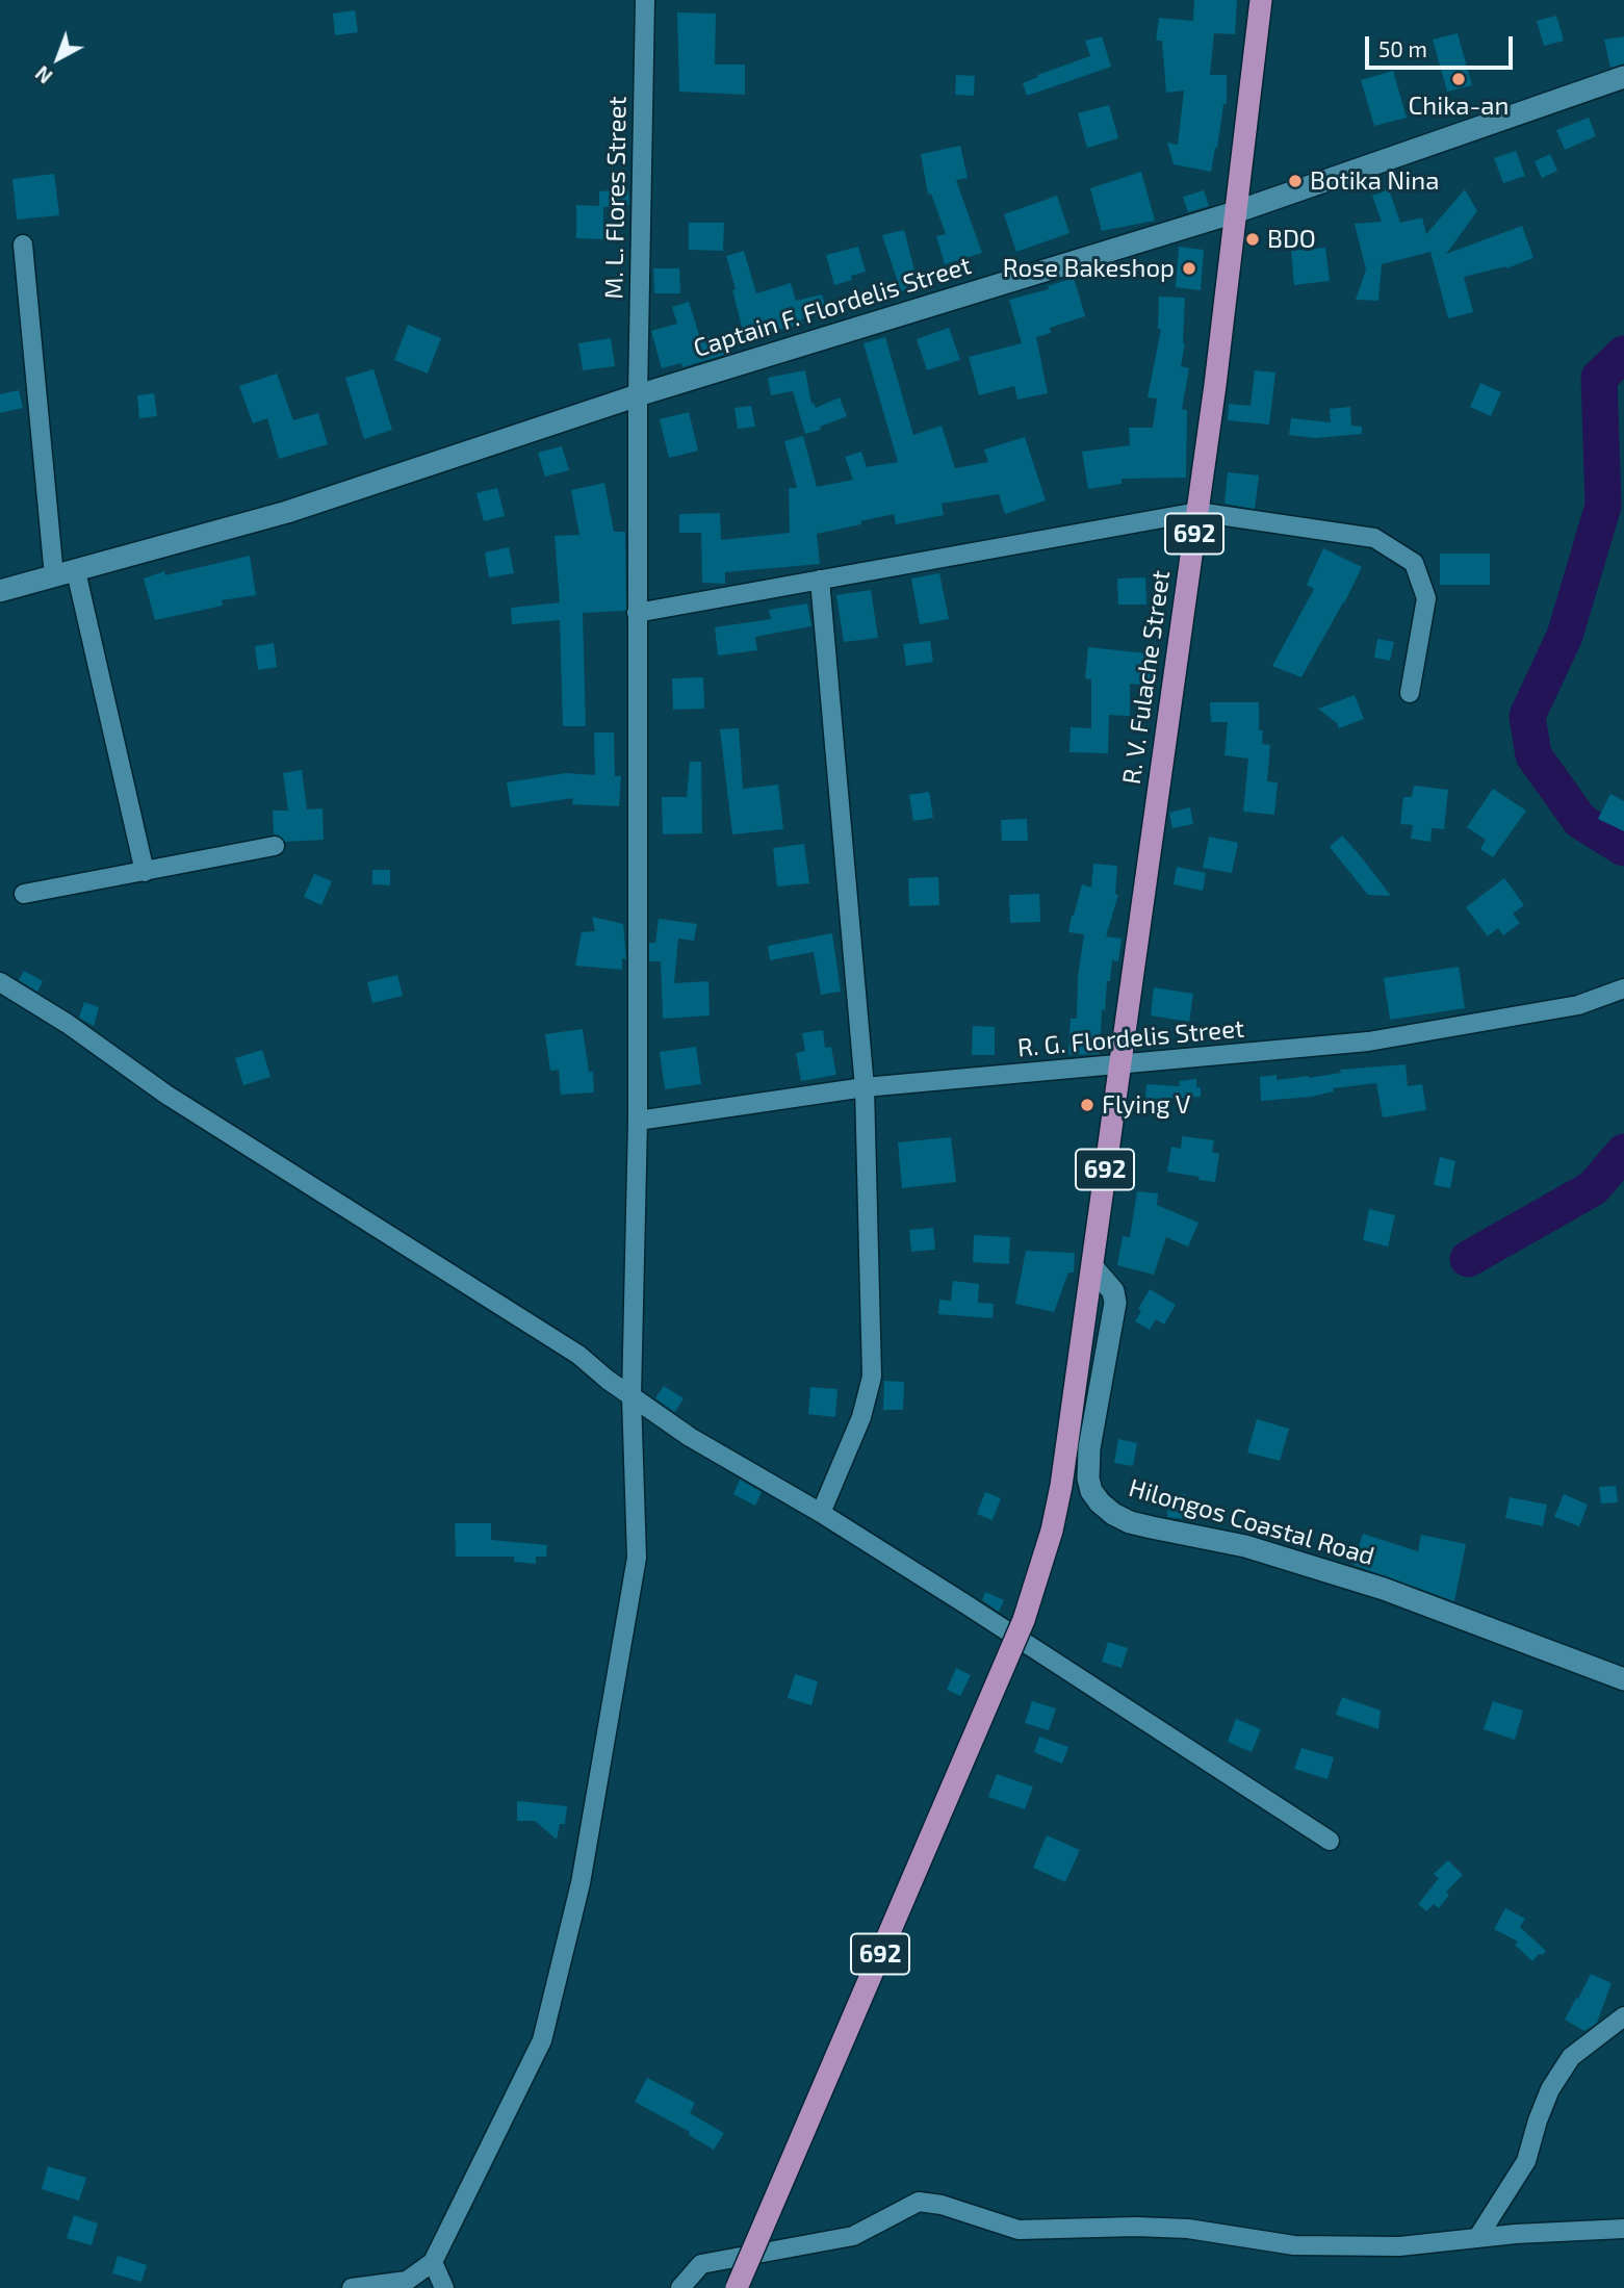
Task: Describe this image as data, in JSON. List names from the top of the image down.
{
  "streets": {
    "main road": ["692", "R. V. Fulache Street"],
    "street": [
      "M. L. Flores Street",
      "Captain F. Flordelis Street",
      "R. G. Flordelis Street",
      "Hilongos Coastal Road"
    ]
  },
  "crossings": [
    ["M. L. Flores Street", "Captain F. Flordelis Street"],
    ["M. L. Flores Street", "R. G. Flordelis Street"],
    ["Captain F. Flordelis Street", "R. V. Fulache Street"],
    ["692", "R. V. Fulache Street"],
    ["692", "Hilongos Coastal Road"],
    ["R. V. Fulache Street", "R. G. Flordelis Street"],
    ["R. V. Fulache Street", "Hilongos Coastal Road"]
  ],
  "places": [
    "Chika-an",
    "Botika Nina",
    "BDO",
    "Rose Bakeshop",
    "Flying V"
  ],
  "scale_bar": "50 m",
  "north": "bottom left"
}
